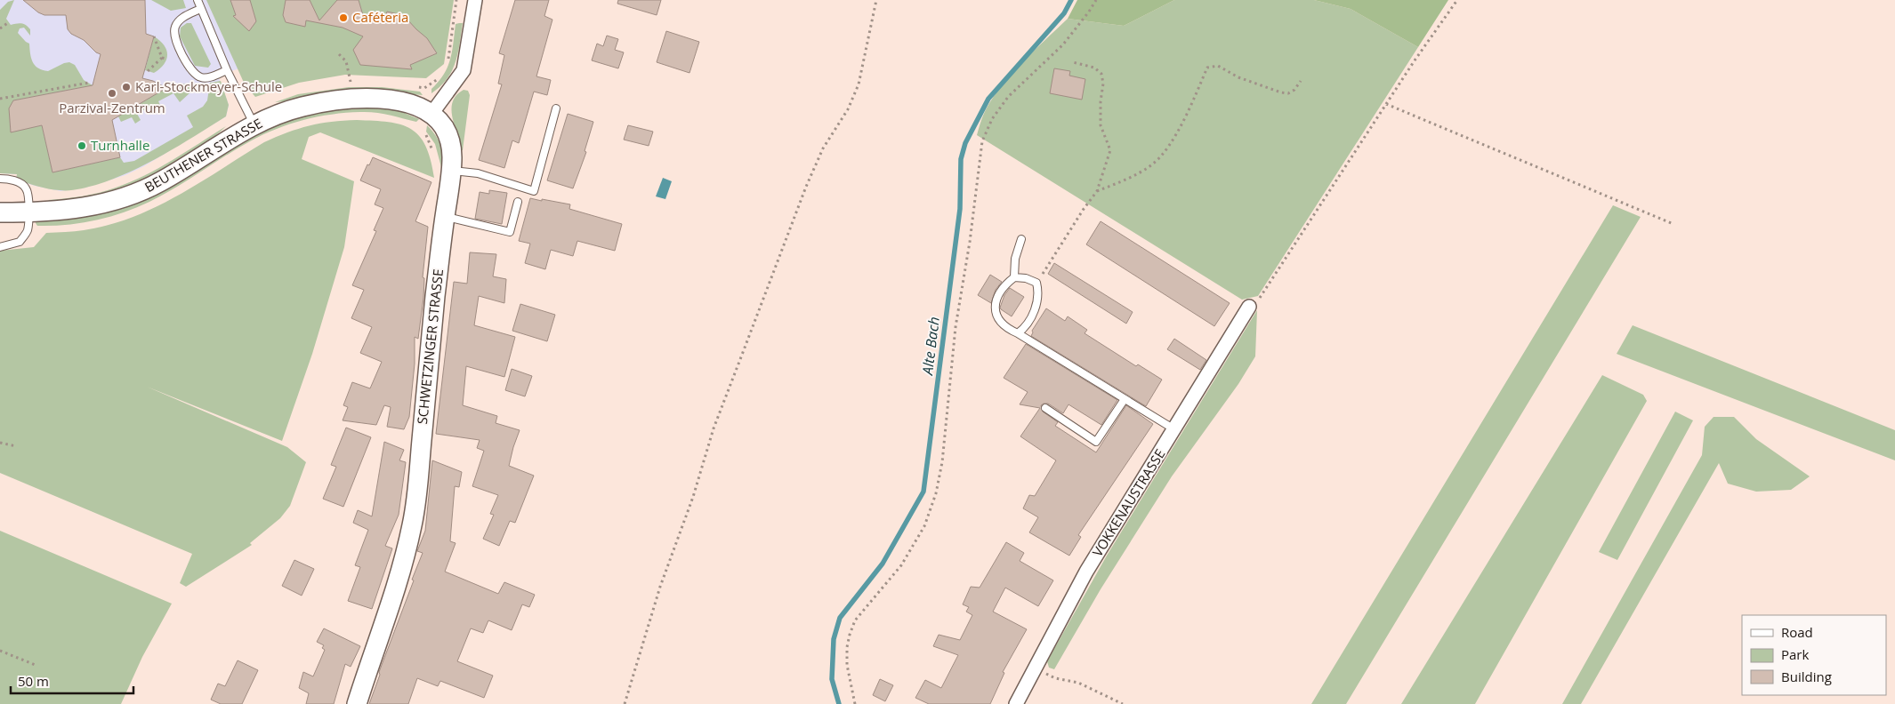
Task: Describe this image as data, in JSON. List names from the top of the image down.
{
  "streets": {
    "main road": ["BEUTHENER STRASSE", "SCHWETZINGER STRASSE"],
    "street": ["VOKKENAUSTRASSE"]
  },
  "crossings": [
    ["BEUTHENER STRASSE", "SCHWETZINGER STRASSE"]
  ],
  "water": ["Alte Bach"],
  "places": [
    "Caféteria",
    "Karl-Stockmeyer-Schule",
    "Parzival-Zentrum",
    "Turnhalle"
  ],
  "legend": ["Road", "Park", "Building"],
  "scale_bar": "50 m"
}
